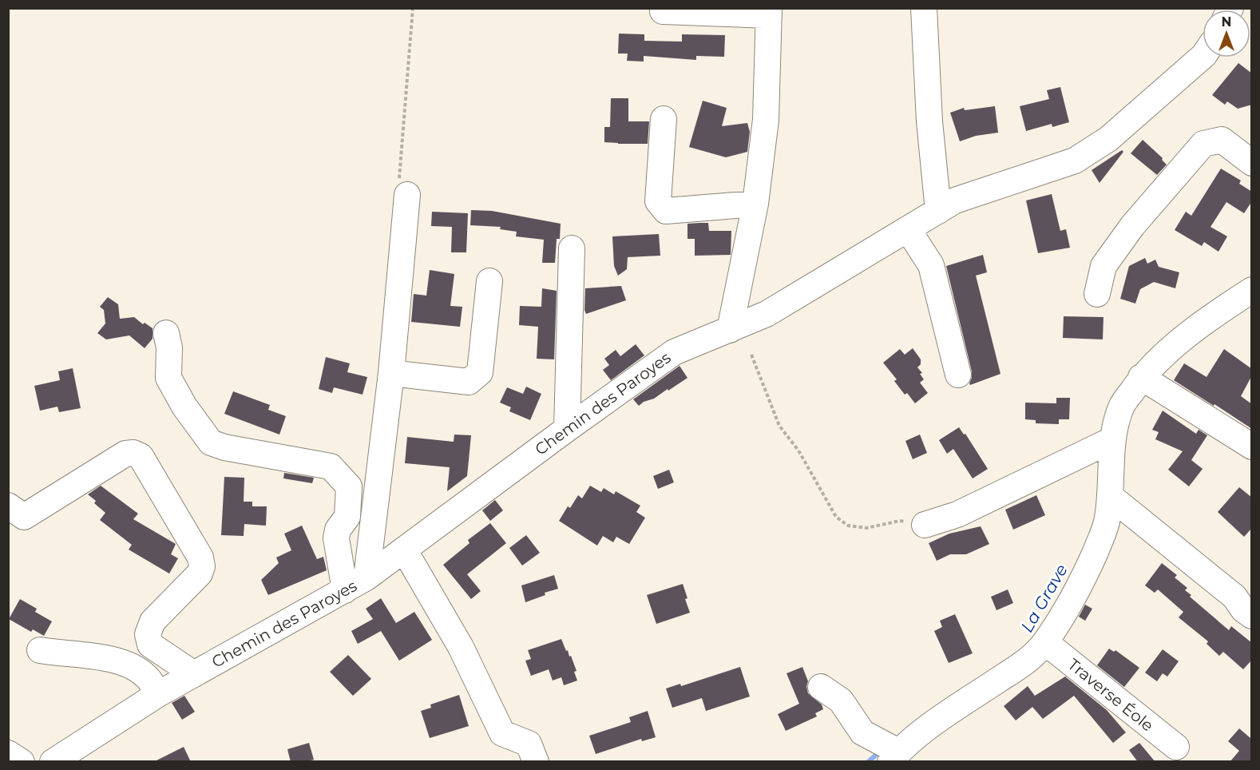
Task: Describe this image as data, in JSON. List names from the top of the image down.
{
  "streets": {
    "street": ["Chemin des Paroyes", "Traverse Éole"]
  },
  "water": ["La Grave"],
  "north": "top"
}
